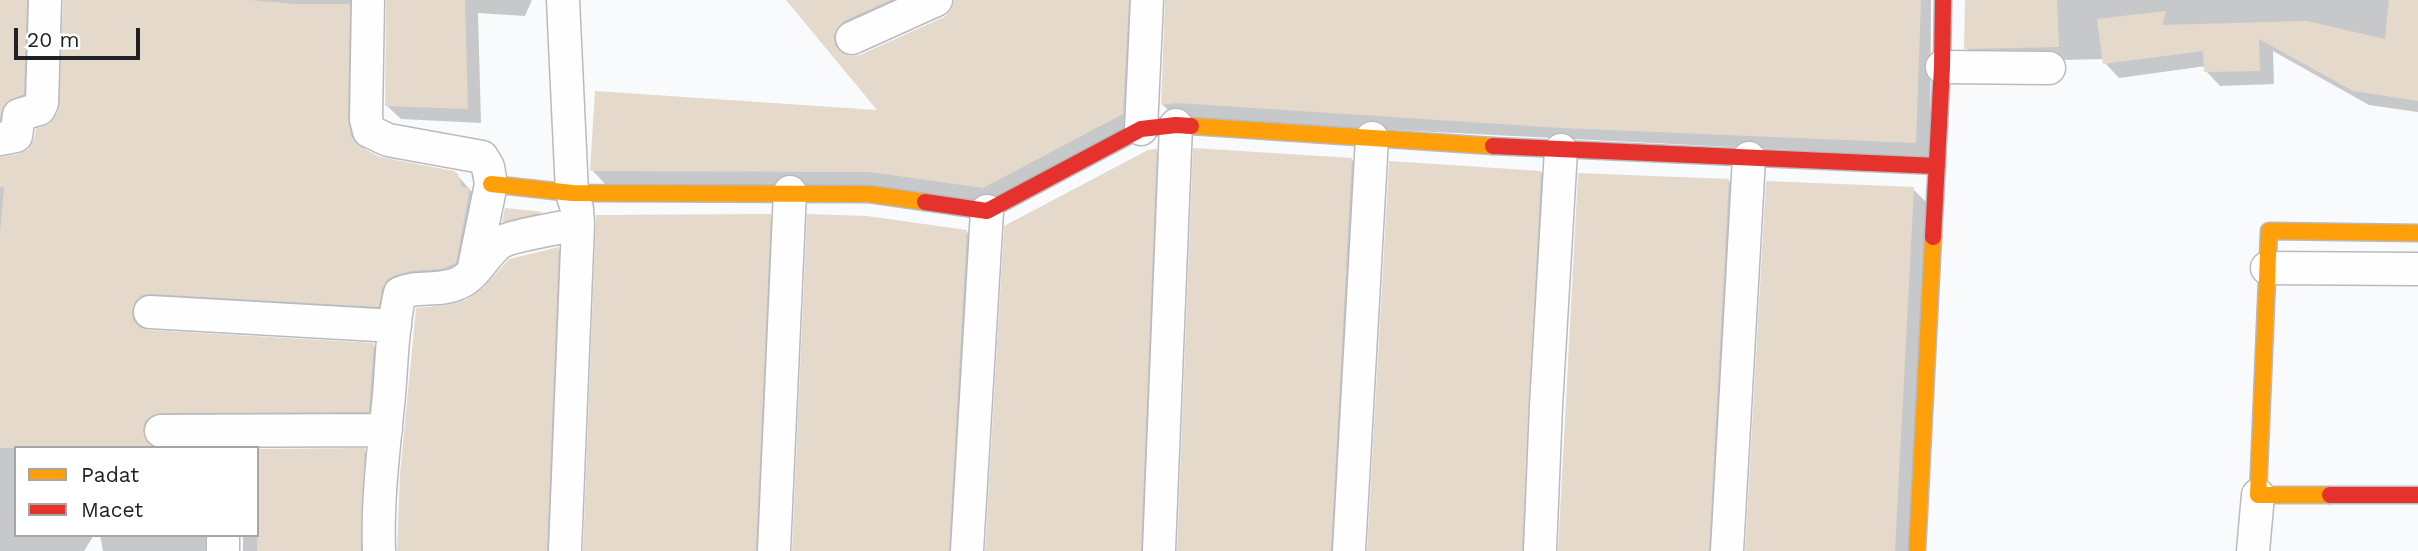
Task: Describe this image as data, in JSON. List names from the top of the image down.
{
  "legend": ["Padat", "Macet"],
  "scale_bar": "20 m"
}
